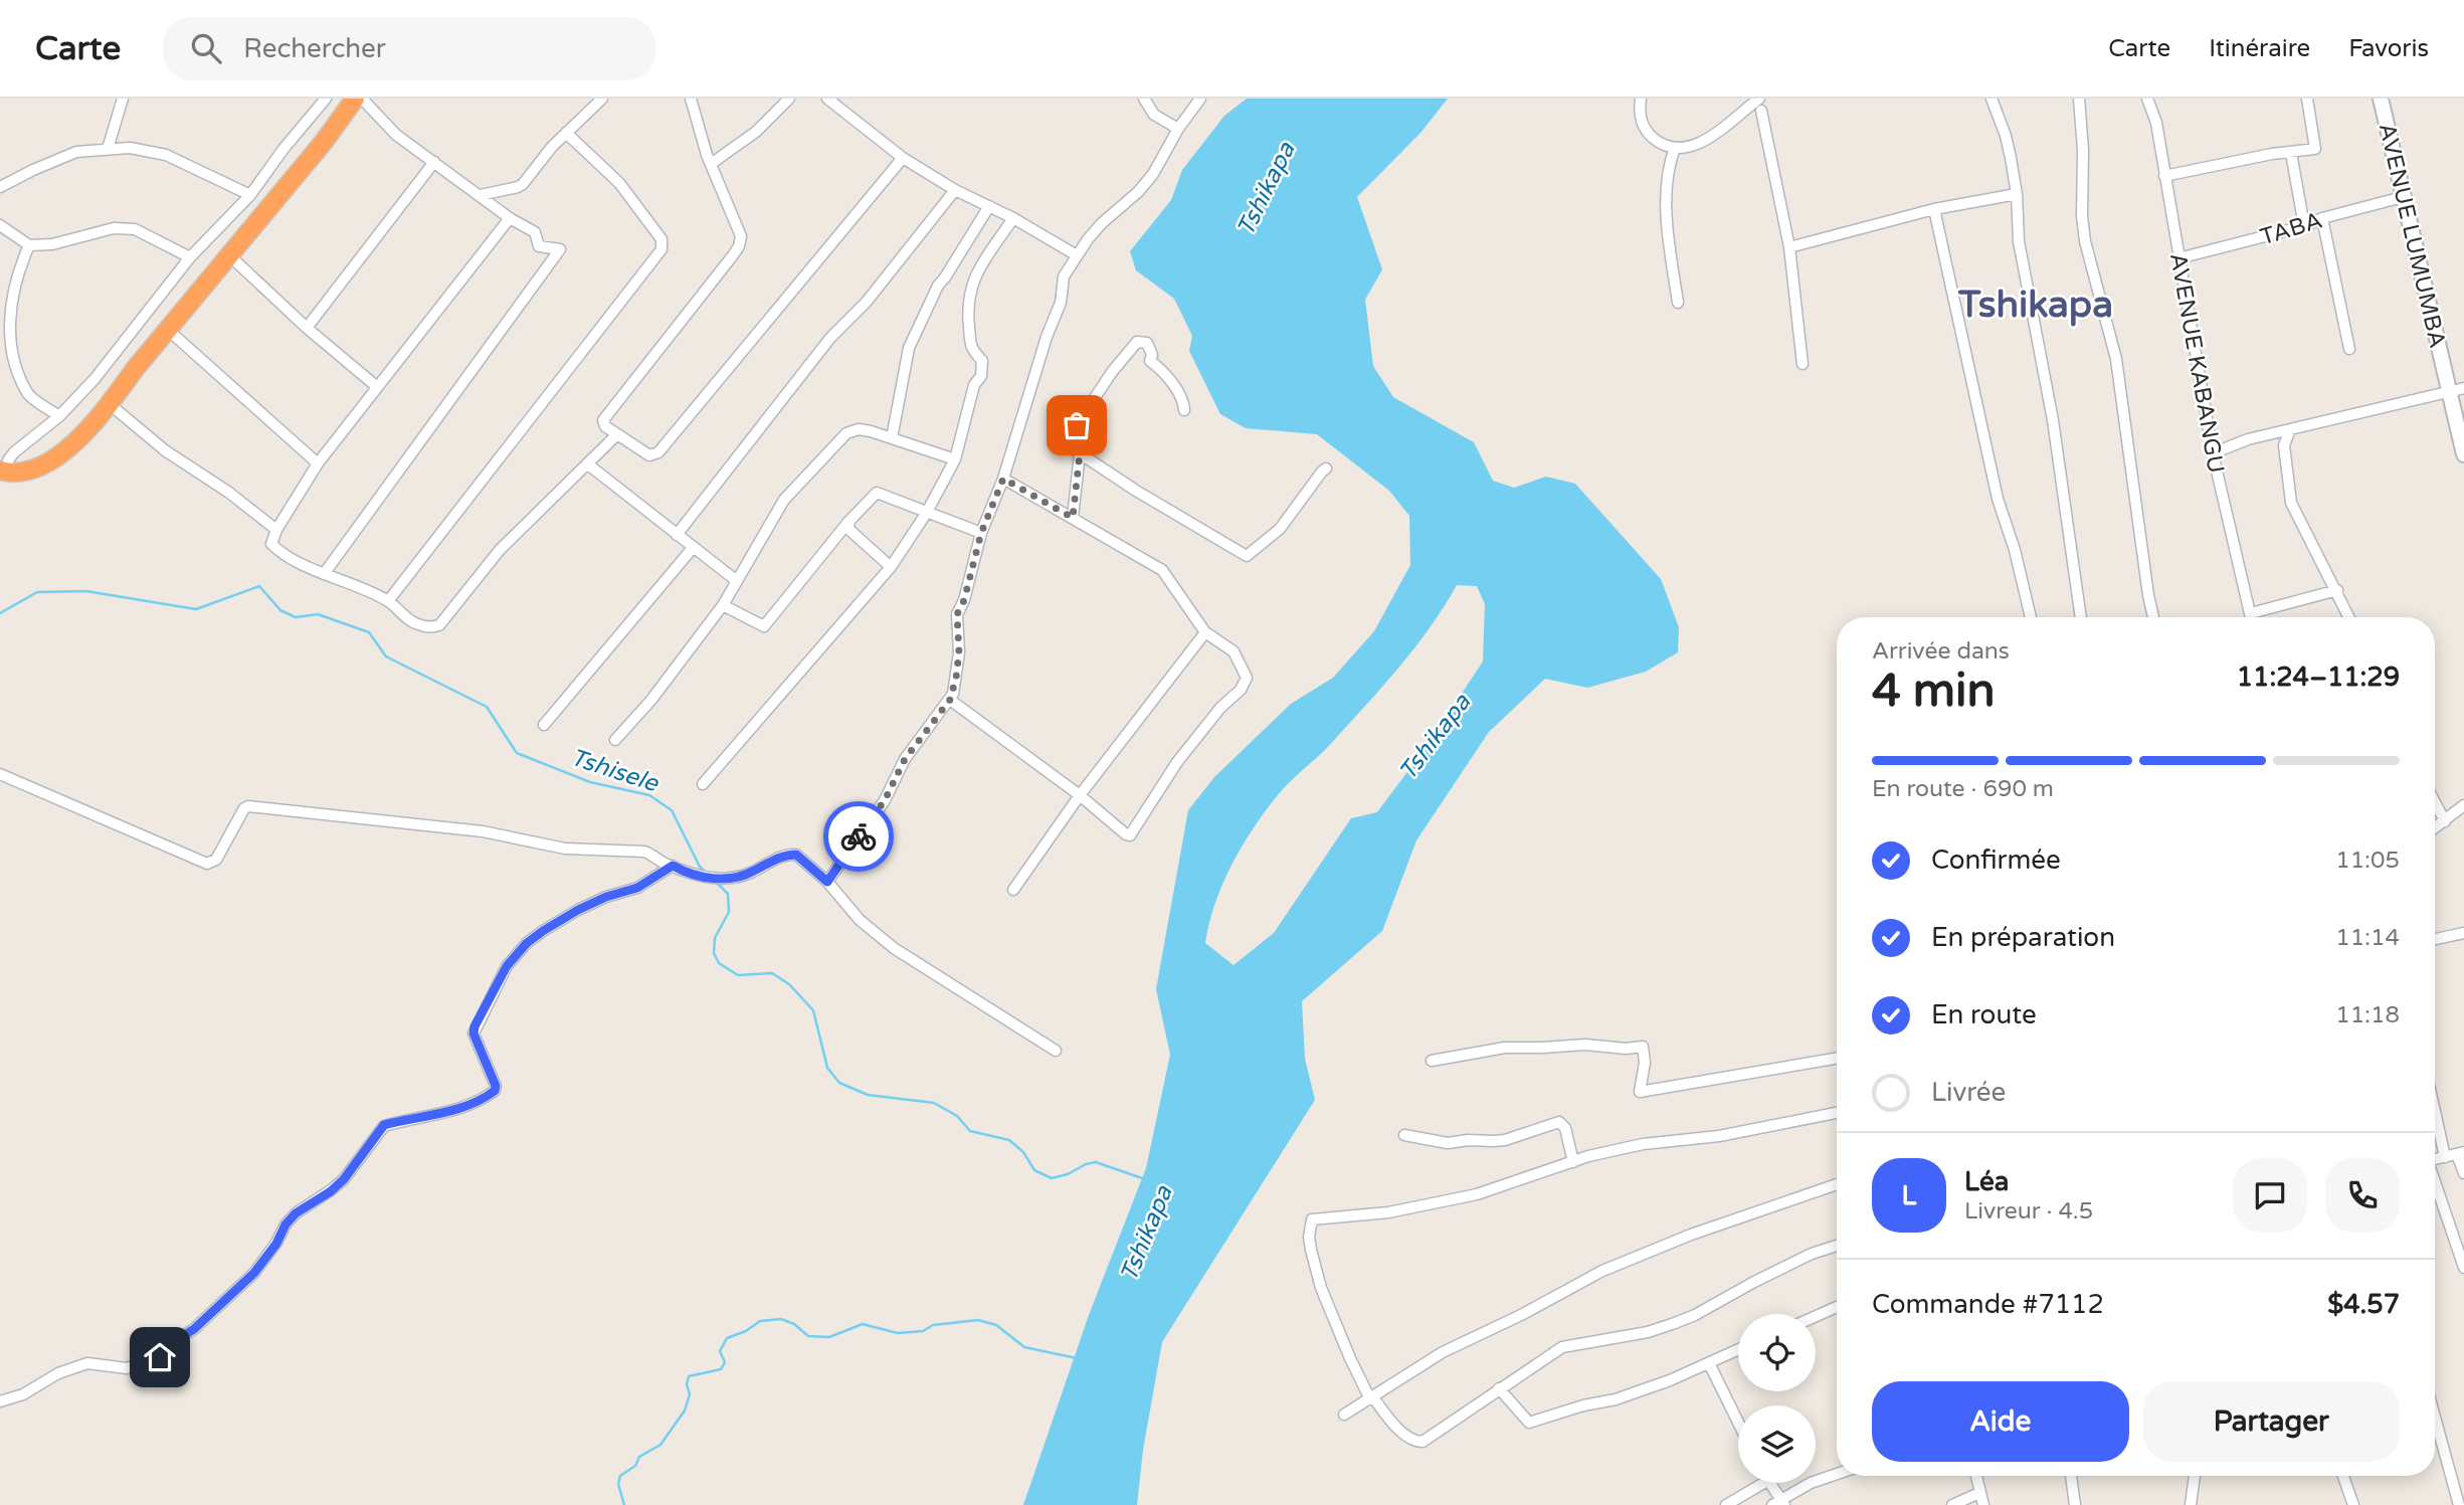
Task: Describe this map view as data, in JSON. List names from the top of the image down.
{
  "streets": {
    "main road": ["AVENUE LUMUMBA"],
    "street": ["TABA", "AVENUE KABANGU"]
  },
  "crossings": [
    ["TABA", "AVENUE LUMUMBA"],
    ["TABA", "AVENUE KABANGU"]
  ],
  "districts": ["Tshikapa"],
  "water": ["Tshikapa", "Tshisele"],
  "page": {
    "header": "Carte",
    "search": "Rechercher",
    "nav": ["Carte", "Itinéraire", "Favoris"],
    "heading": ["4 min", "Arrivée dans", "11:24–11:29"],
    "panel": [
      "Léa",
      "Livreur · 4.5",
      "Commande #7112",
      "$4.57"
    ],
    "bar": "En route · 690 m",
    "list": [
      ["Confirmée", "11:05"],
      ["En préparation", "11:14"],
      ["En route", "11:18"],
      "Livrée"
    ],
    "round": "L",
    "buttons": ["Aide", "Partager"]
  }
}
